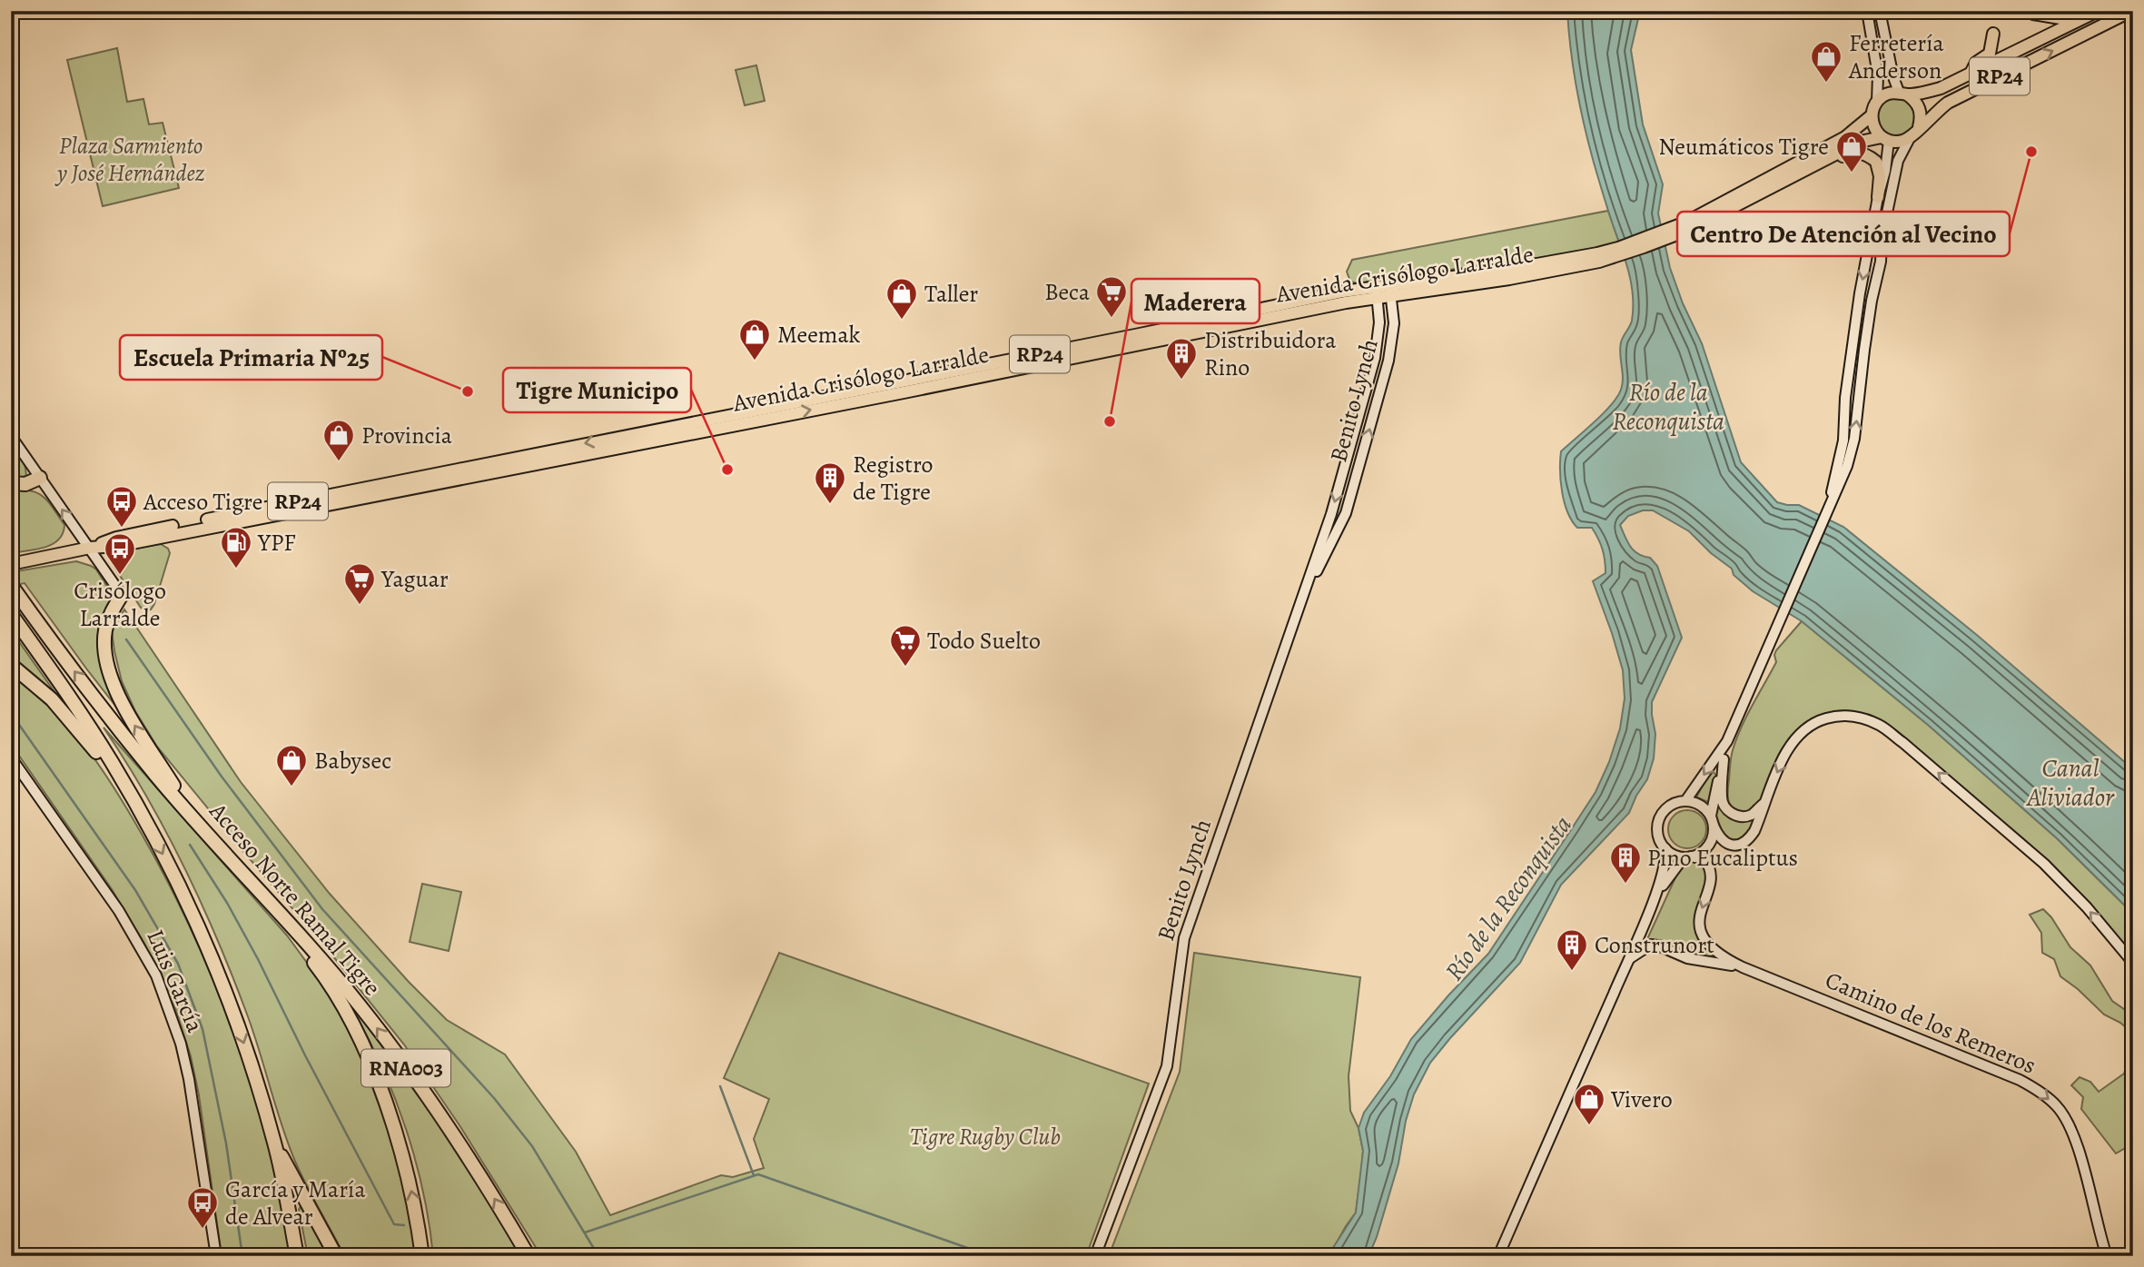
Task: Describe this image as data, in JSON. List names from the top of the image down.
{
  "streets": {
    "highway": ["Acceso Norte Ramal Tigre", "RNA003"],
    "main road": [
      "RP24",
      "Avenida Crisólogo Larralde",
      "Benito Lynch",
      "Luis García",
      "Camino de los Remeros"
    ]
  },
  "crossings": [
    ["RP24", "Avenida Crisólogo Larralde"],
    ["Avenida Crisólogo Larralde", "Benito Lynch"]
  ],
  "one_way": ["Camino de los Remeros"],
  "water": ["Río de la Reconquista", "Canal Aliviador"],
  "parks": ["Plaza Sarmiento y José Hernández", "Tigre Rugby Club"],
  "places": {
    "shop": [
      "Ferretería Anderson",
      "Neumáticos Tigre",
      "Taller",
      "Meemak",
      "Provincia",
      "Babysec",
      "Vivero"
    ],
    "other": [
      "Centro De Atención al Vecino",
      "Escuela Primaria Nº25",
      "Maderera",
      "Tigre Municipo"
    ],
    "supermarket": ["Beca", "Yaguar", "Todo Suelto"],
    "building": [
      "Distribuidora Rino",
      "Registro de Tigre",
      "Pino Eucaliptus",
      "Construnort"
    ],
    "bus stop": ["Acceso Tigre", "Crisólogo Larralde", "García y María de Alvear"],
    "fuel station": ["YPF"]
  }
}
